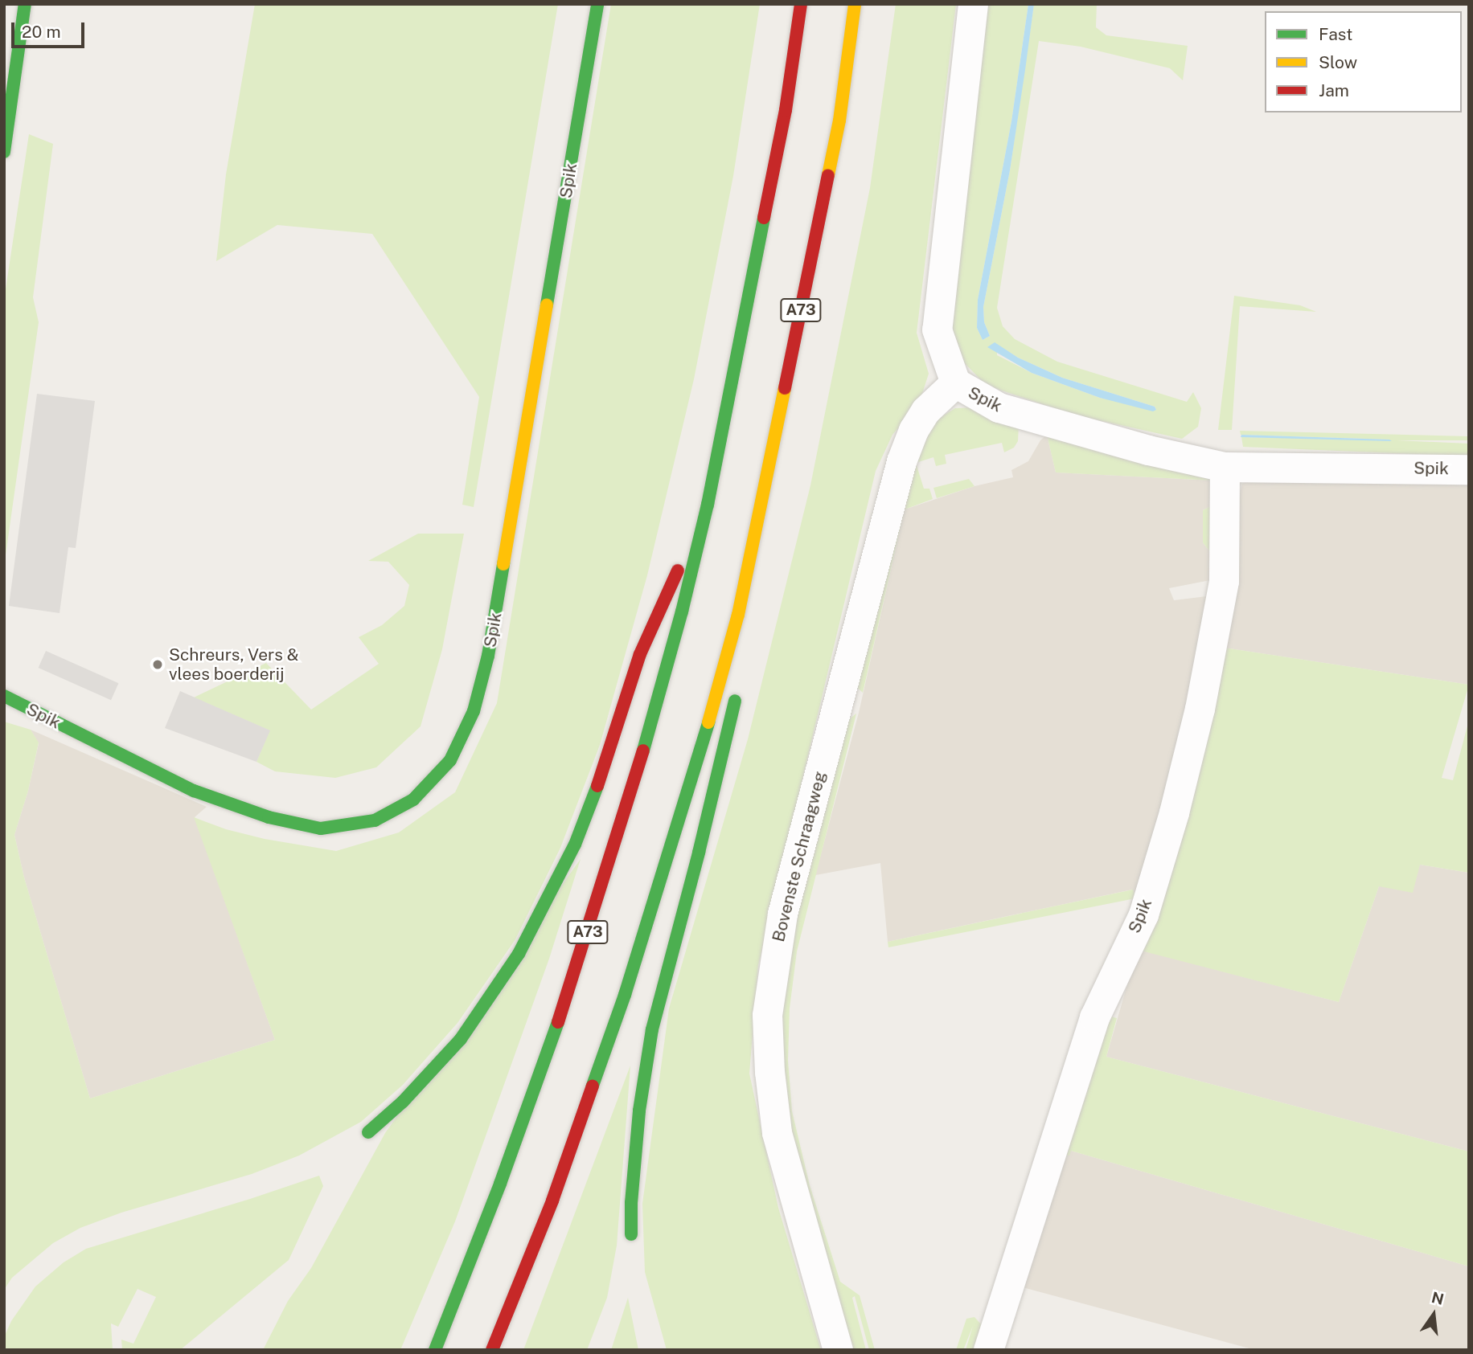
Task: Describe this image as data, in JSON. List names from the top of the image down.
{
  "streets": {
    "main road": ["Spik", "A73"],
    "street": ["Bovenste Schraagweg"]
  },
  "crossings": [
    ["Spik", "Bovenste Schraagweg"]
  ],
  "places": ["Schreurs, Vers & vlees boerderij"],
  "legend": ["Fast", "Slow", "Jam"],
  "scale_bar": "20 m",
  "north": "top"
}
